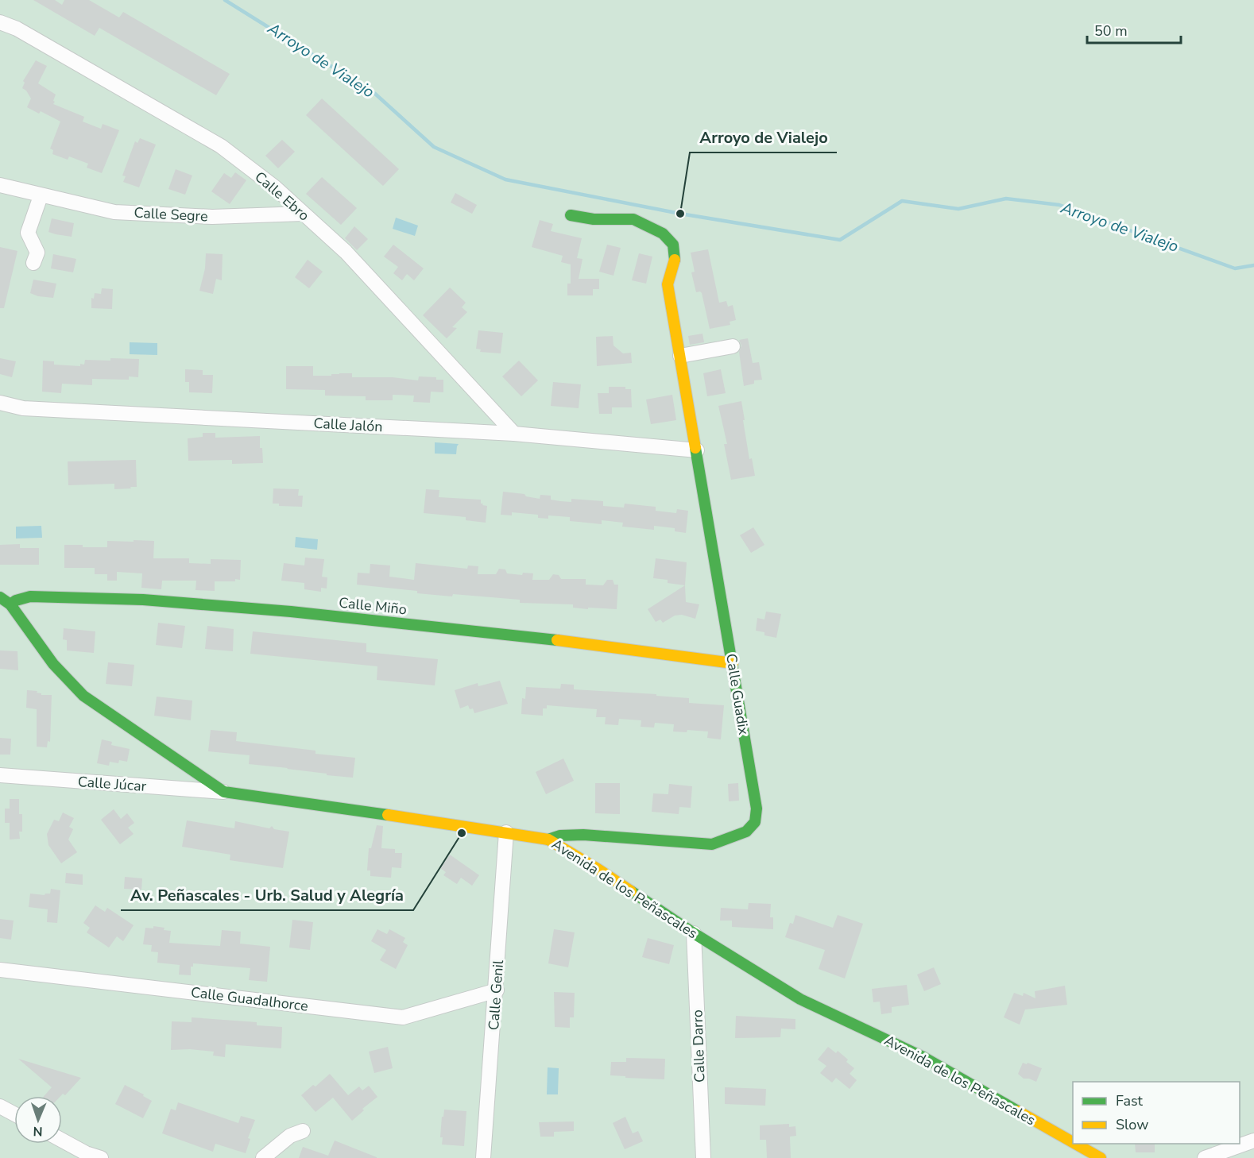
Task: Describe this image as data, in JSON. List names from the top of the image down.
{
  "streets": {
    "street": [
      "Calle Ebro",
      "Calle Segre",
      "Calle Jalón",
      "Calle Miño",
      "Calle Guadix",
      "Calle Júcar",
      "Avenida de los Peñascales",
      "Calle Genil",
      "Calle Guadalhorce",
      "Calle Darro"
    ]
  },
  "crossings": [
    ["Calle Ebro", "Calle Segre"],
    ["Calle Ebro", "Calle Jalón"],
    ["Calle Jalón", "Calle Guadix"],
    ["Calle Miño", "Calle Guadix"],
    ["Calle Miño", "Avenida de los Peñascales"],
    ["Calle Guadix", "Avenida de los Peñascales"],
    ["Calle Júcar", "Avenida de los Peñascales"],
    ["Avenida de los Peñascales", "Calle Genil"],
    ["Avenida de los Peñascales", "Calle Darro"],
    ["Calle Genil", "Calle Guadalhorce"]
  ],
  "water": ["Arroyo de Vialejo"],
  "places": ["Arroyo de Vialejo", "Av. Peñascales - Urb. Salud y Alegría"],
  "legend": ["Fast", "Slow"],
  "scale_bar": "50 m",
  "north": "bottom"
}
